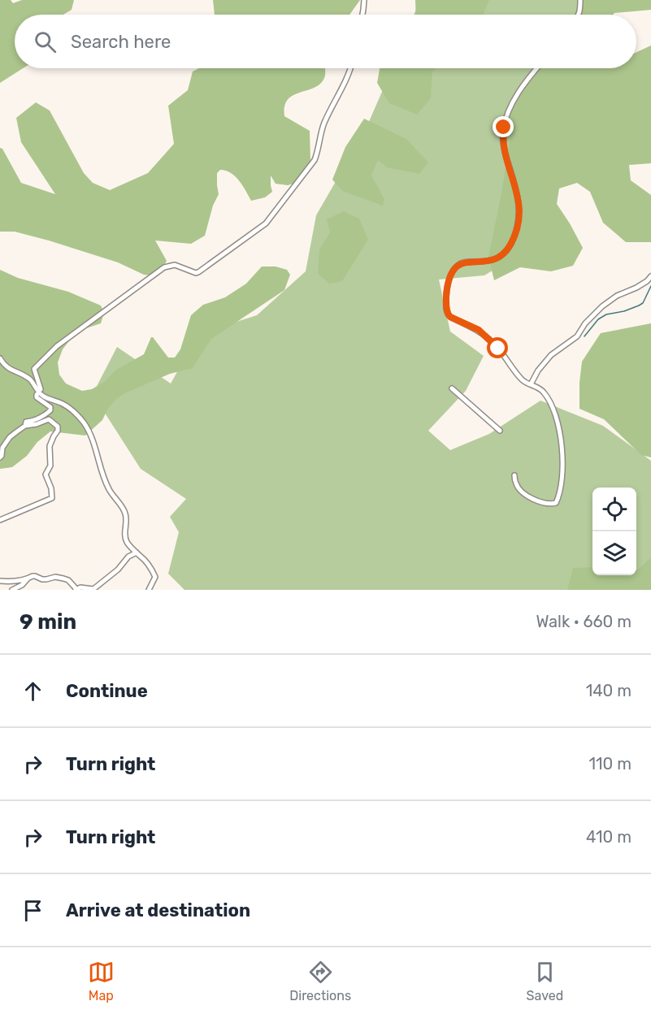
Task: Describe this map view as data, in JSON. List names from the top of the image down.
{
  "page": {
    "search": "Search here",
    "heading": ["9 min", "Walk · 660 m"],
    "list": [
      ["Continue", "140 m"],
      ["Turn right", "110 m"],
      ["Turn right", "410 m"],
      "Arrive at destination"
    ],
    "nav": ["Map", "Directions", "Saved"]
  }
}
